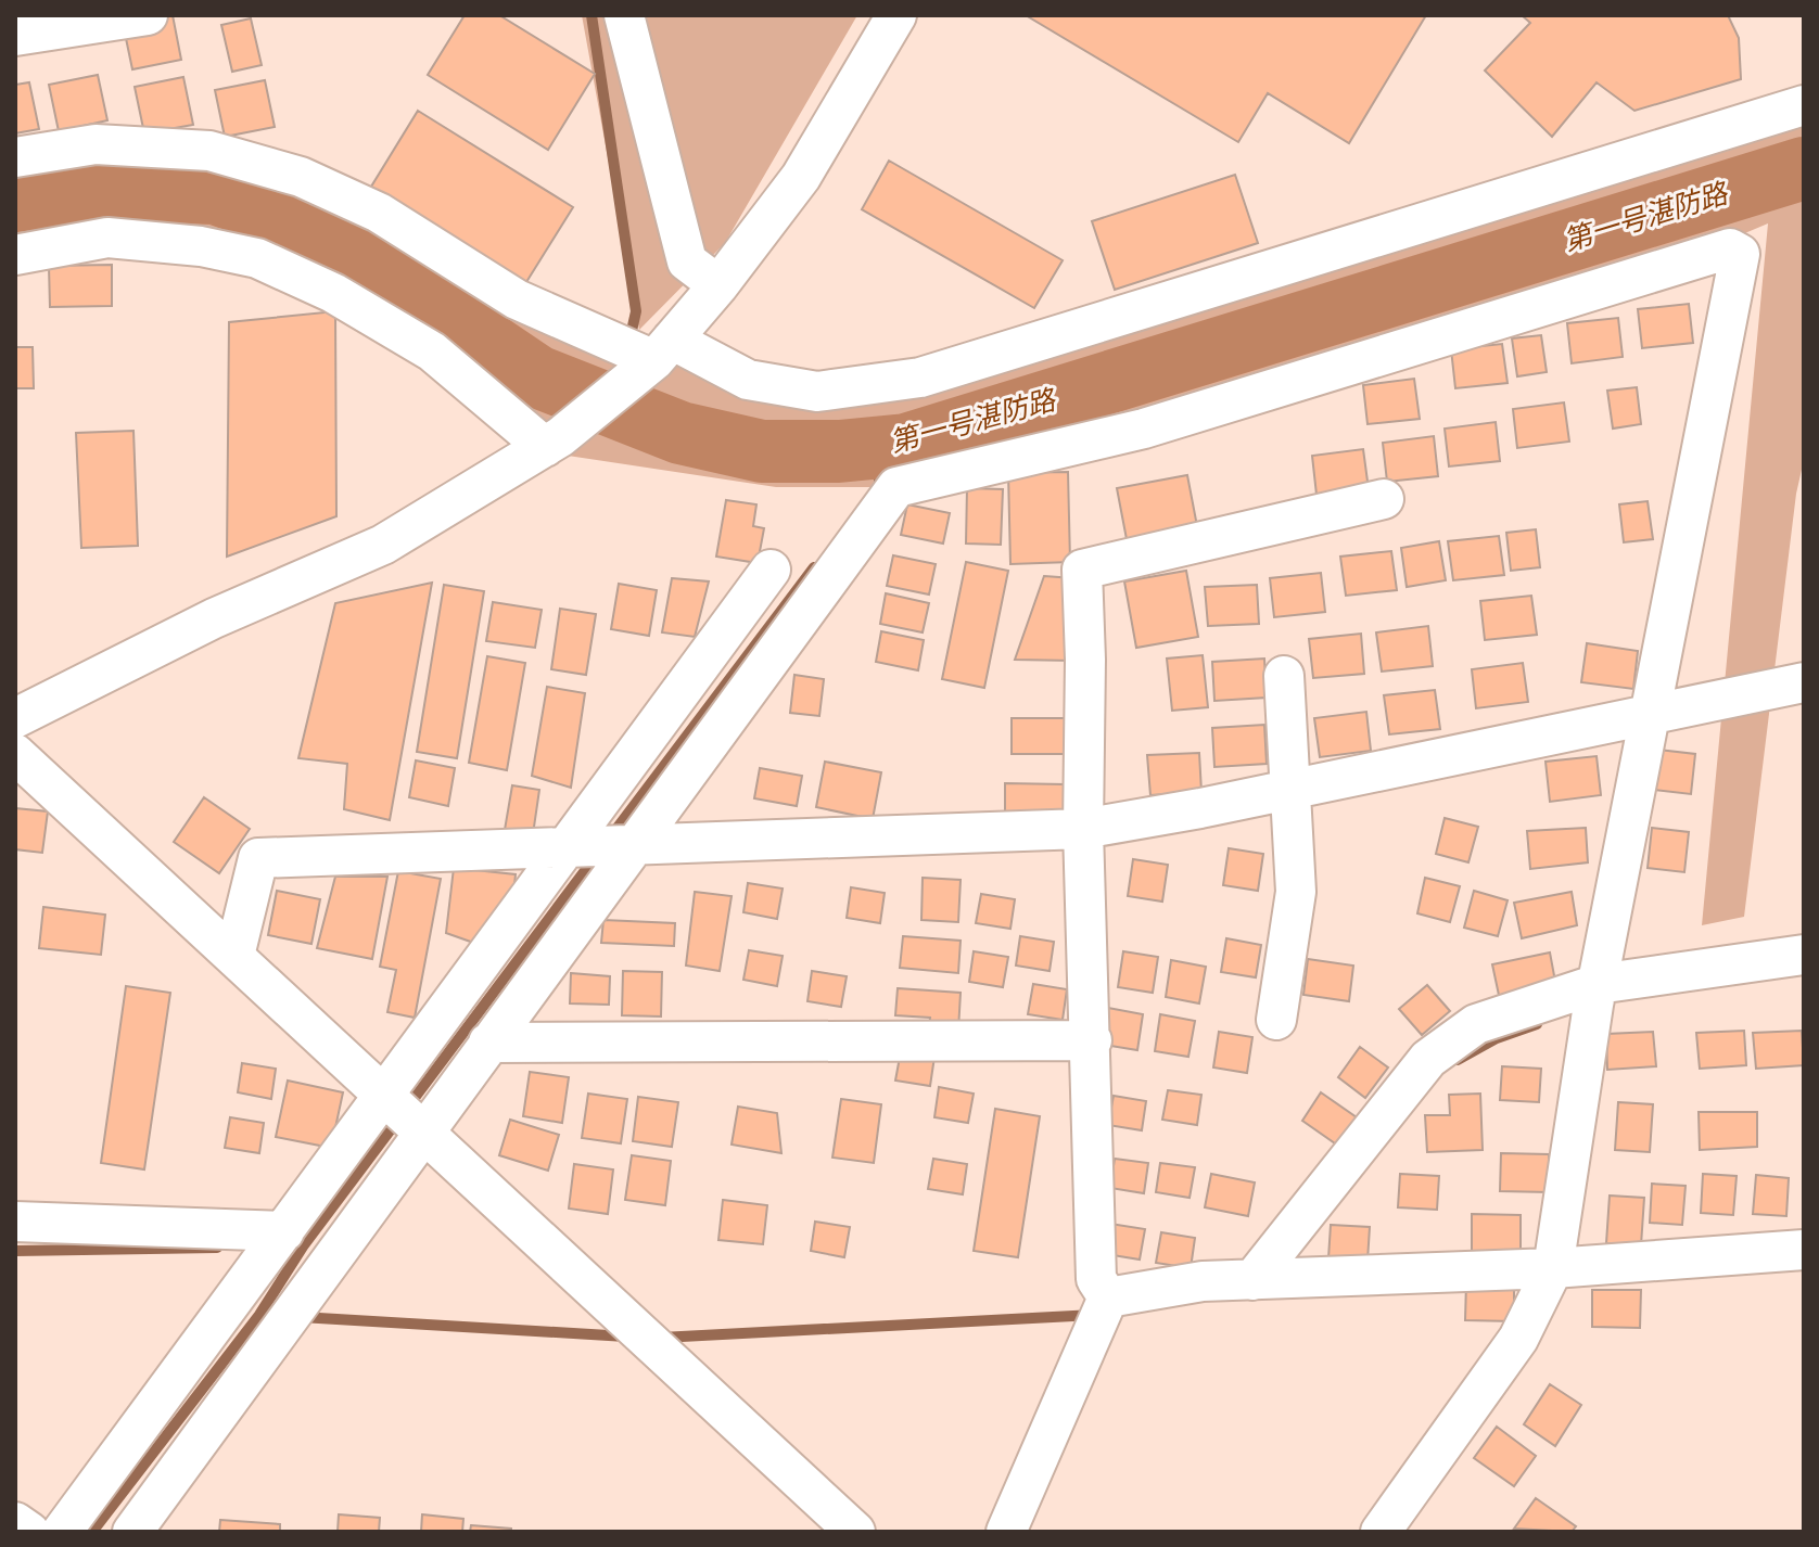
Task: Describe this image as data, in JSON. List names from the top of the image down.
{
  "water": ["第一号湛防路"]
}
